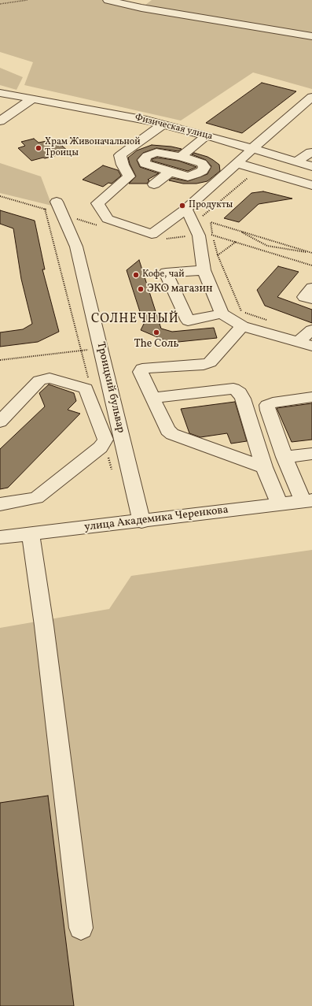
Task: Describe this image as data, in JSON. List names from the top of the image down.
{
  "streets": {
    "street": ["Физическая улица", "Троицкий бульвар", "улица Академика Черенкова"]
  },
  "crossings": [
    ["Троицкий бульвар", "улица Академика Черенкова"]
  ],
  "districts": ["СОЛНЕЧНЫЙ"],
  "places": [
    "Храм Живоначальной Троицы",
    "Продукты",
    "Кофе, чай",
    "ЭКО магазин",
    "The Соль"
  ]
}
